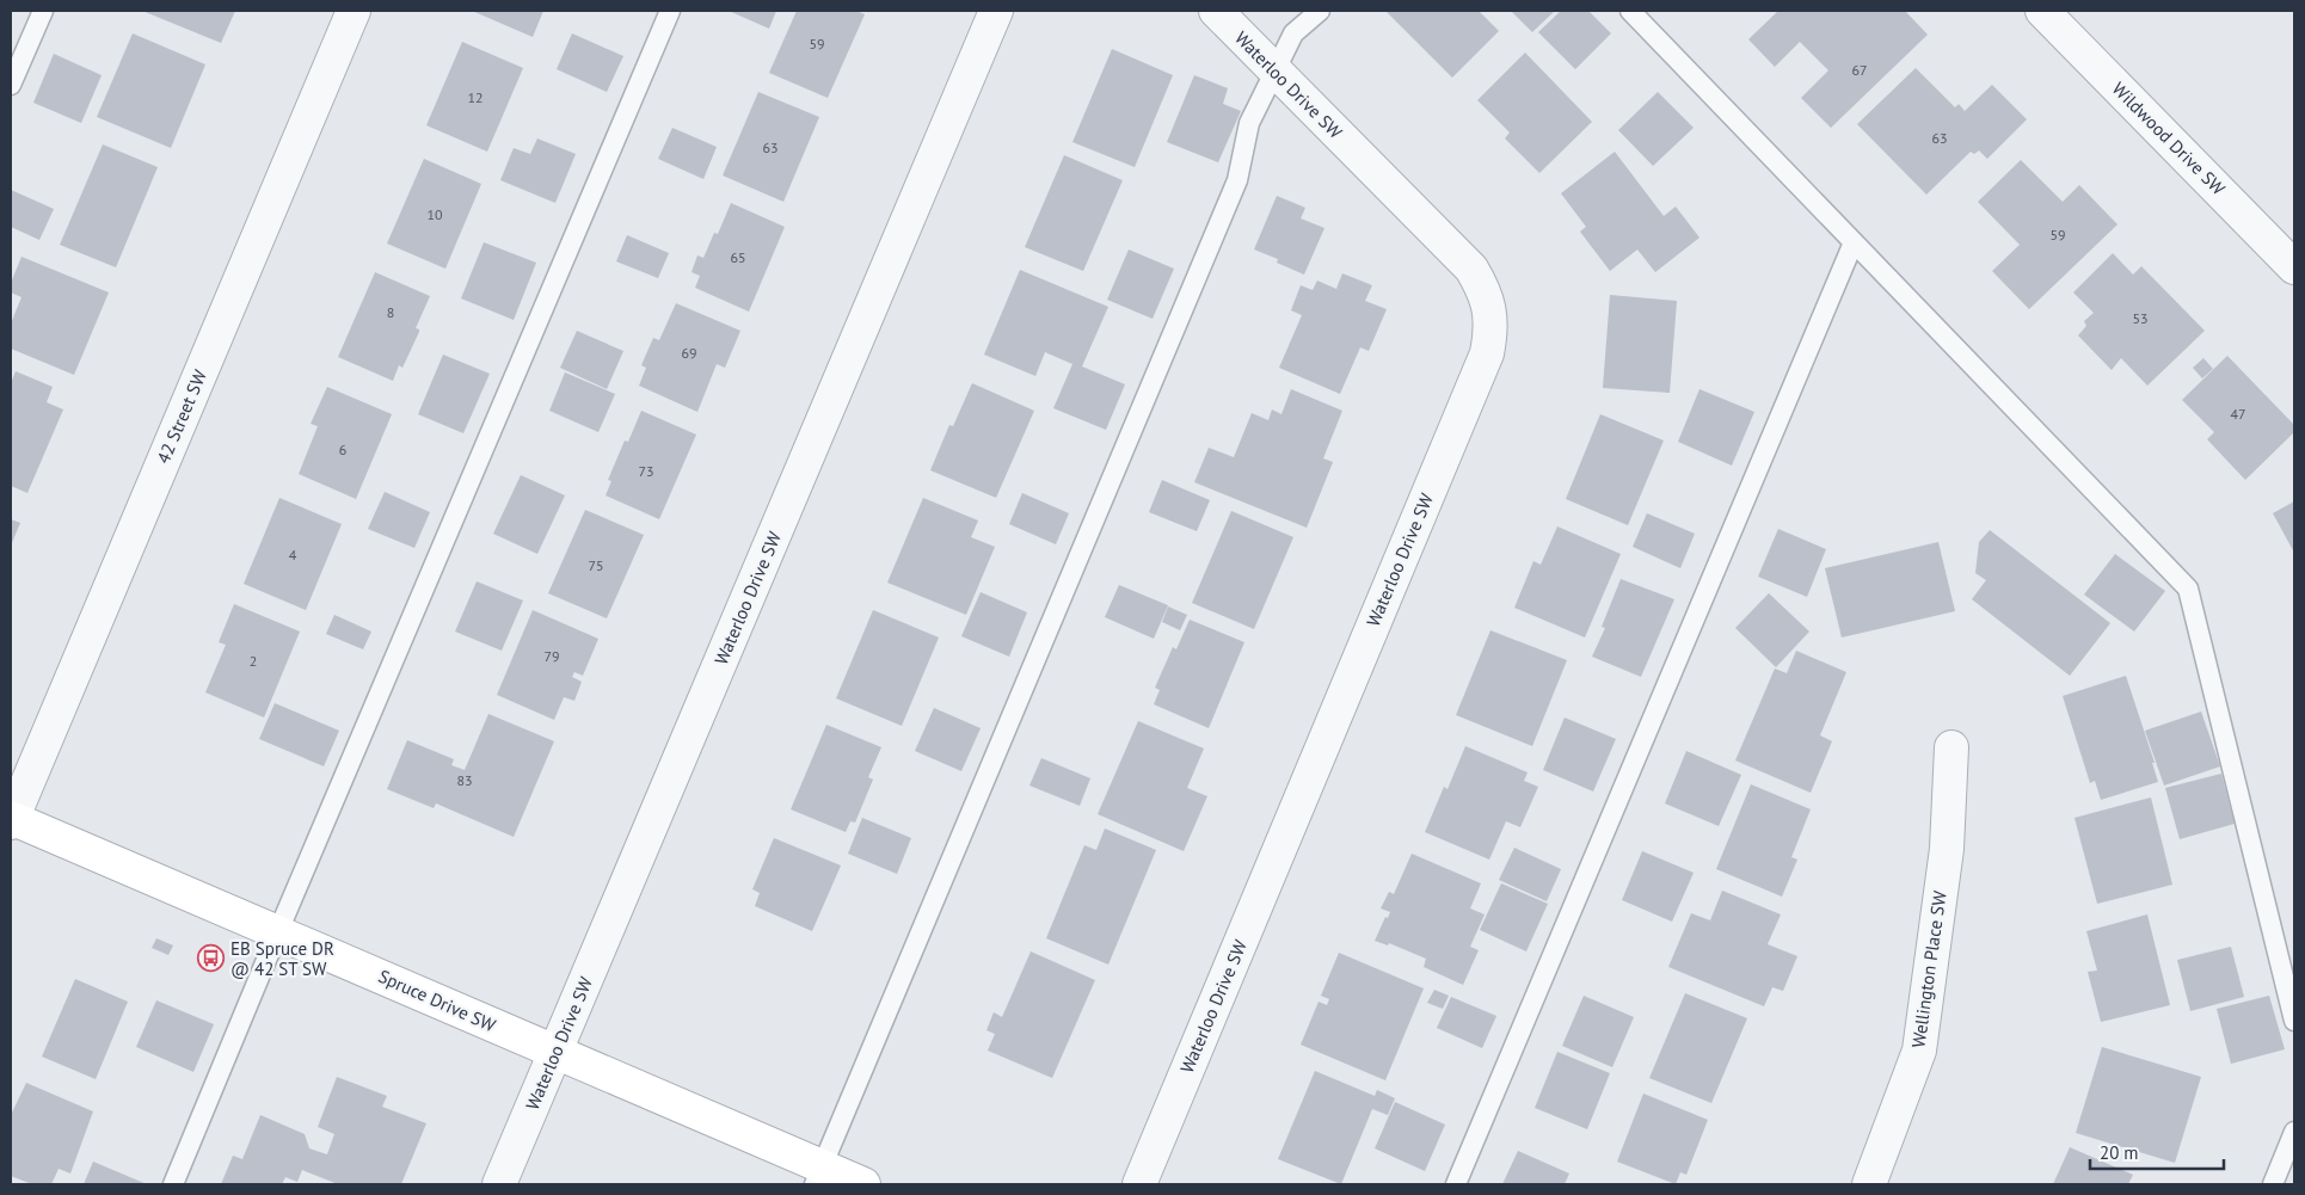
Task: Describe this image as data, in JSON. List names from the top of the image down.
{
  "streets": {
    "street": [
      "Waterloo Drive SW",
      "Wildwood Drive SW",
      "42 Street SW",
      "Wellington Place SW",
      "Spruce Drive SW"
    ]
  },
  "crossings": [
    ["Waterloo Drive SW", "Spruce Drive SW"],
    ["42 Street SW", "Spruce Drive SW"]
  ],
  "places": {
    "bus stop": ["EB Spruce DR @ 42 ST SW"]
  },
  "house_numbers": [
    "59",
    "67",
    "12",
    "63",
    "63",
    "10",
    "59",
    "65",
    "8",
    "53",
    "69",
    "47",
    "6",
    "73",
    "4",
    "75",
    "79",
    "2",
    "83"
  ],
  "scale_bar": "20 m"
}
